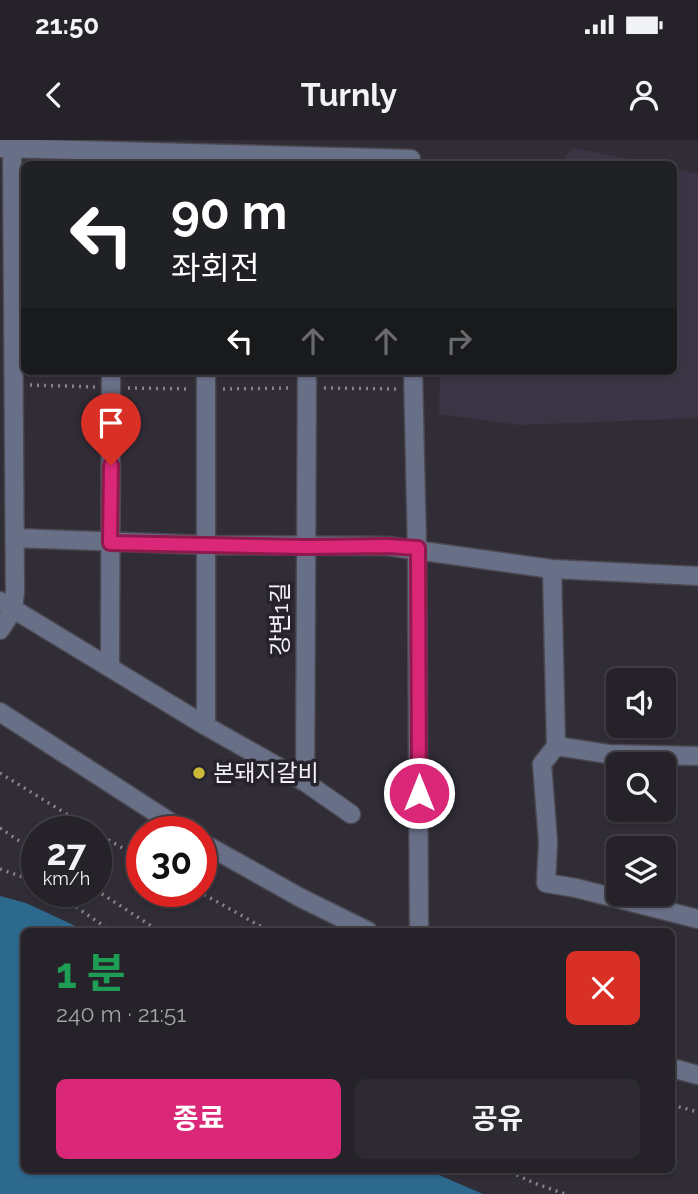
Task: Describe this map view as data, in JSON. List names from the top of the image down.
{
  "streets": {
    "street": ["강변1길"]
  },
  "places": ["본돼지갈비"],
  "page": {
    "status": "21:50",
    "header": "Turnly",
    "turn": ["90 m", "좌회전"],
    "speed": "27 km/h",
    "limit": "30",
    "heading": ["1 분", "240 m · 21:51"],
    "buttons": ["종료", "공유"]
  }
}
